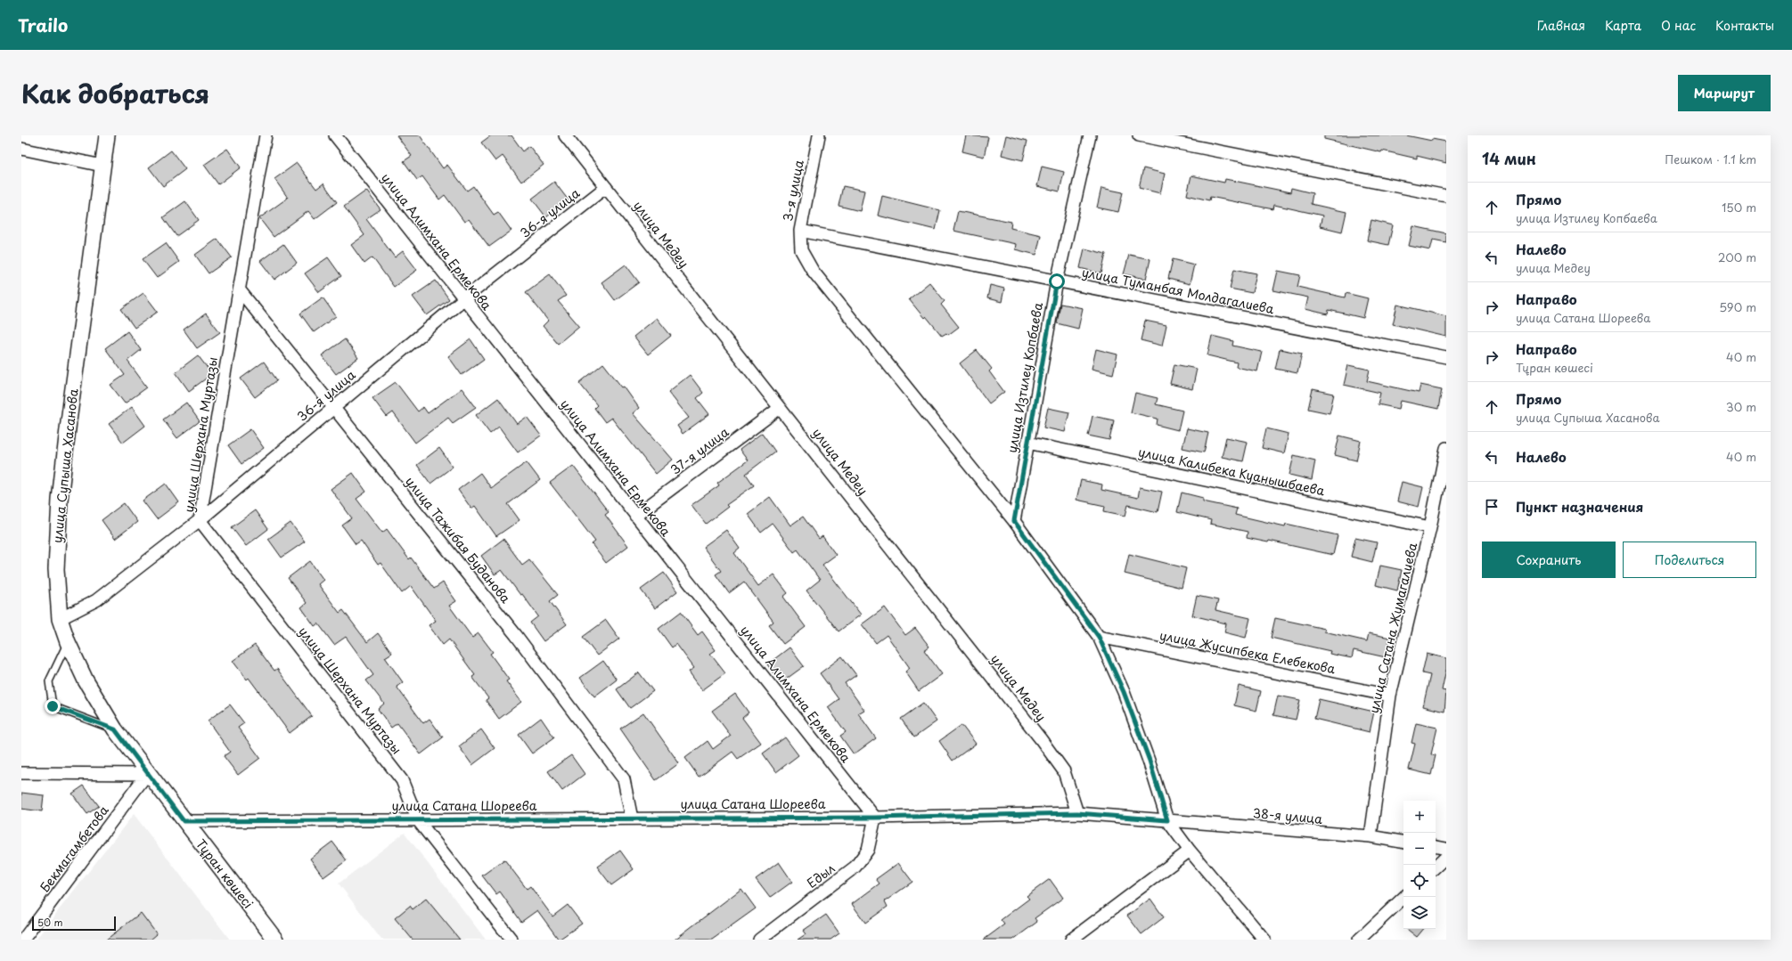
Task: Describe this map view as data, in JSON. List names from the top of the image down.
{
  "streets": {
    "street": [
      "3-я улица",
      "36-я улица",
      "улица Медеу",
      "улица Алимхана Ермекова",
      "улица Туманбая Молдагалиева",
      "улица Изтилеу Копбаева",
      "улица Шерхана Муртазы",
      "37-я улица",
      "улица Супыша Хасанова",
      "улица Калибека Куанышбаева",
      "улица Тажибая Буданова",
      "улица Сатана Жумагалиева",
      "улица Жусипбека Елебекова",
      "улица Сатана Шореева",
      "38-я улица",
      "Бекмагамбетова",
      "Тұран көшесі",
      "Едыл"
    ]
  },
  "crossings": [
    ["3-я улица", "улица Туманбая Молдагалиева"],
    ["36-я улица", "улица Медеу"],
    ["36-я улица", "улица Алимхана Ермекова"],
    ["36-я улица", "улица Шерхана Муртазы"],
    ["36-я улица", "улица Супыша Хасанова"],
    ["36-я улица", "улица Тажибая Буданова"],
    ["улица Медеу", "37-я улица"],
    ["улица Медеу", "улица Сатана Шореева"],
    ["улица Алимхана Ермекова", "37-я улица"],
    ["улица Алимхана Ермекова", "улица Сатана Шореева"],
    ["улица Алимхана Ермекова", "Едыл"],
    ["улица Туманбая Молдагалиева", "улица Изтилеу Копбаева"],
    ["улица Изтилеу Копбаева", "улица Калибека Куанышбаева"],
    ["улица Шерхана Муртазы", "улица Тажибая Буданова"],
    ["улица Шерхана Муртазы", "улица Сатана Шореева"],
    ["улица Супыша Хасанова", "Бекмагамбетова"],
    ["улица Супыша Хасанова", "Тұран көшесі"],
    ["улица Калибека Куанышбаева", "улица Сатана Жумагалиева"],
    ["улица Тажибая Буданова", "улица Сатана Шореева"],
    ["улица Сатана Жумагалиева", "улица Жусипбека Елебекова"],
    ["улица Сатана Жумагалиева", "38-я улица"],
    ["улица Сатана Шореева", "38-я улица"],
    ["улица Сатана Шореева", "Тұран көшесі"],
    ["улица Сатана Шореева", "Едыл"],
    ["Бекмагамбетова", "Тұран көшесі"]
  ],
  "scale_bar": "50 m",
  "page": {
    "header": "Trailo",
    "nav": [
      "Главная",
      "Карта",
      "О нас",
      "Контакты"
    ],
    "title": "Как добраться",
    "buttons": [
      "Маршрут",
      ["Сохранить", "Поделиться"]
    ],
    "heading": ["14 мин", "Пешком · 1.1 km"],
    "list": [
      ["Прямо", "улица Изтилеу Копбаева", "150 m"],
      ["Налево", "улица Медеу", "200 m"],
      ["Направо", "улица Сатана Шореева", "590 m"],
      ["Направо", "Тұран көшесі", "40 m"],
      ["Прямо", "улица Супыша Хасанова", "30 m"],
      ["Налево", "40 m"],
      "Пункт назначения"
    ],
    "map_buttons": ["+", "−"],
    "scale": "50 m"
  }
}
